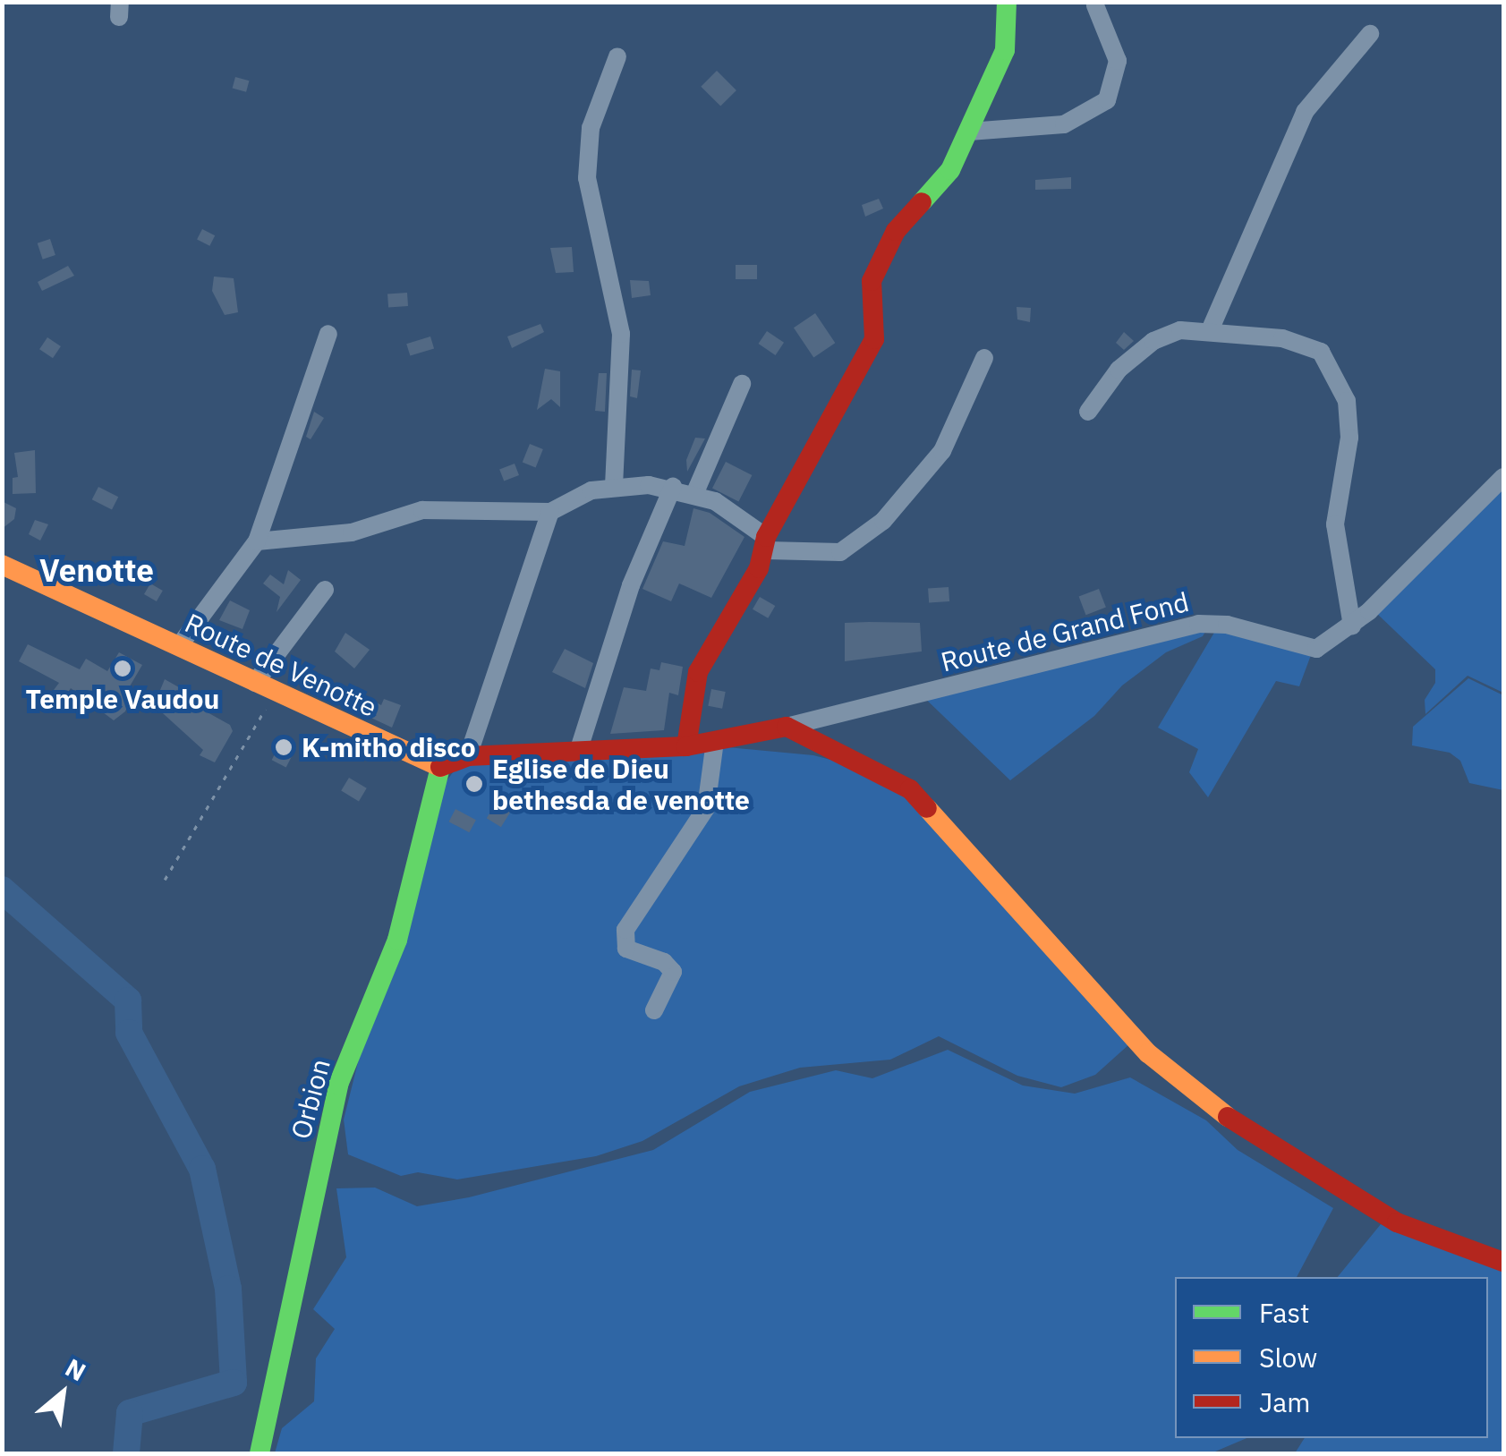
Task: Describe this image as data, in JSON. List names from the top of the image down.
{
  "streets": {
    "street": ["Route de Grand Fond", "Route de Venotte", "Orbion"]
  },
  "crossings": [
    ["Route de Venotte", "Orbion"]
  ],
  "districts": ["Venotte"],
  "places": ["Temple Vaudou", "K-mitho disco", "Eglise de Dieu bethesda de venotte"],
  "legend": ["Fast", "Slow", "Jam"],
  "north": "top right"
}
